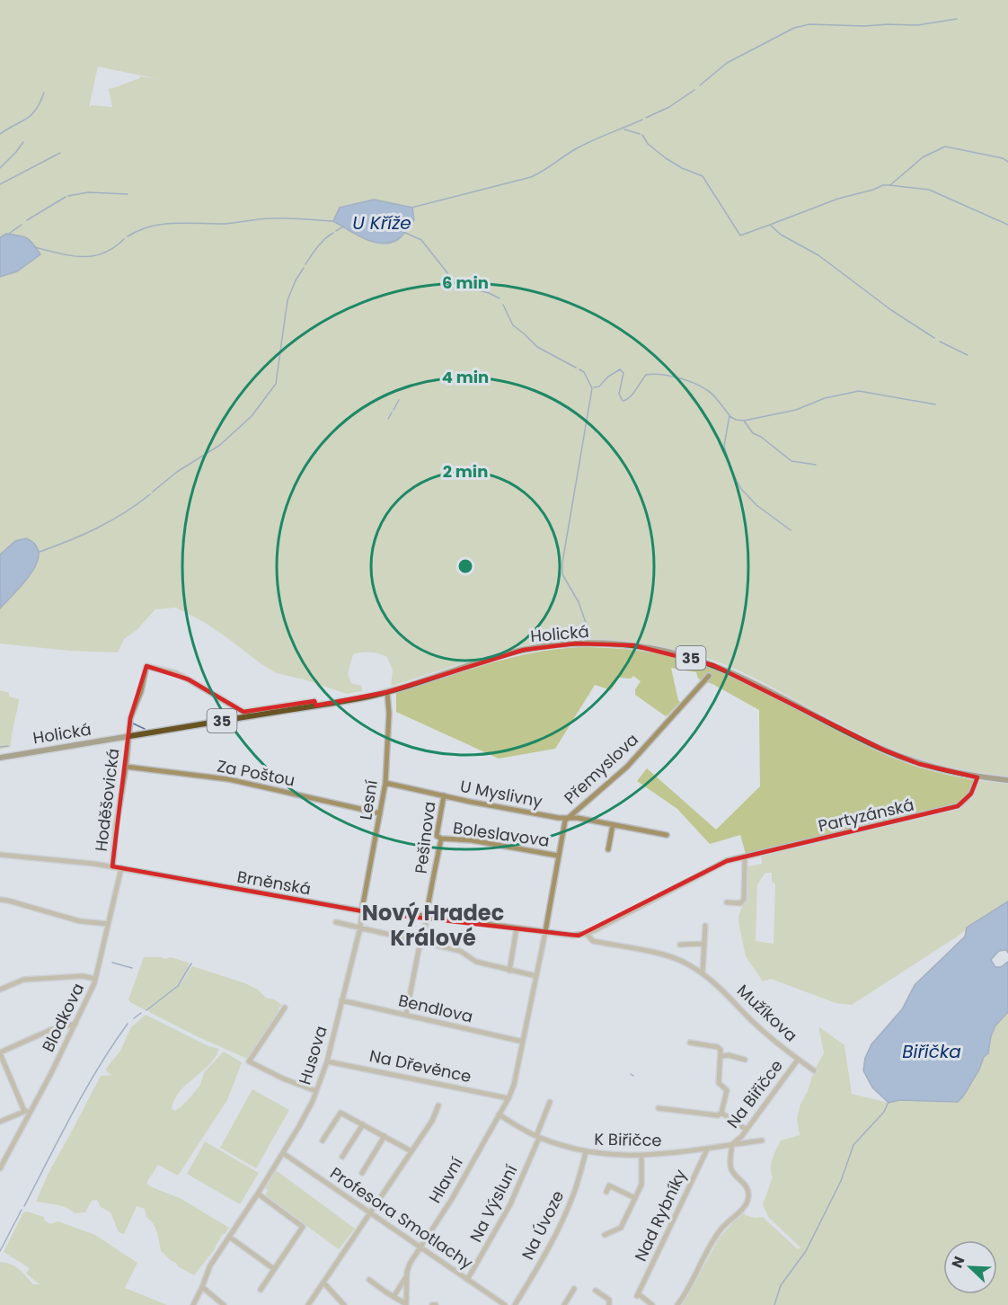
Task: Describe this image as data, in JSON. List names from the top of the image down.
{
  "streets": {
    "main road": ["Holická", "35"],
    "street": [
      "Přemyslova",
      "Za Poštou",
      "U Myslivny",
      "Hoděšovická",
      "Lesní",
      "Partyzánská",
      "Boleslavova",
      "Pešinova",
      "Brněnská",
      "Bendlova",
      "Mužíkova",
      "Blodkova",
      "Husova",
      "Na Dřevěnce",
      "Na Biřičce",
      "K Biřičce",
      "Hlavní",
      "Na Výsluní",
      "Nad Rybníky",
      "Profesora Smotlachy",
      "Na Úvoze"
    ]
  },
  "crossings": [
    ["Holická", "35"],
    ["Holická", "Hoděšovická"],
    ["Holická", "Lesní"],
    ["Holická", "Partyzánská"],
    ["35", "Partyzánská"],
    ["Přemyslova", "U Myslivny"],
    ["Přemyslova", "Partyzánská"],
    ["Přemyslova", "Boleslavova"],
    ["Přemyslova", "Brněnská"],
    ["Přemyslova", "Bendlova"],
    ["Přemyslova", "Hlavní"],
    ["Za Poštou", "Hoděšovická"],
    ["Za Poštou", "Lesní"],
    ["U Myslivny", "Lesní"],
    ["U Myslivny", "Pešinova"],
    ["Hoděšovická", "Brněnská"],
    ["Lesní", "Brněnská"],
    ["Lesní", "Husova"],
    ["Partyzánská", "Brněnská"],
    ["Partyzánská", "Mužíkova"],
    ["Boleslavova", "Pešinova"],
    ["Pešinova", "Brněnská"],
    ["Pešinova", "Bendlova"],
    ["Brněnská", "Blodkova"],
    ["Brněnská", "Husova"],
    ["Bendlova", "Husova"],
    ["Bendlova", "Hlavní"],
    ["Mužíkova", "Na Biřičce"],
    ["Husova", "Na Dřevěnce"],
    ["Husova", "Profesora Smotlachy"],
    ["Na Dřevěnce", "Hlavní"],
    ["Na Biřičce", "K Biřičce"],
    ["K Biřičce", "Hlavní"],
    ["K Biřičce", "Na Výsluní"],
    ["K Biřičce", "Nad Rybníky"],
    ["K Biřičce", "Na Úvoze"],
    ["Hlavní", "Profesora Smotlachy"],
    ["Na Výsluní", "Profesora Smotlachy"]
  ],
  "districts": ["Nový Hradec Králové"],
  "water": ["U Kříže", "Biřička"],
  "north": "top left",
  "rings": ["6 min", "4 min", "2 min"]
}
